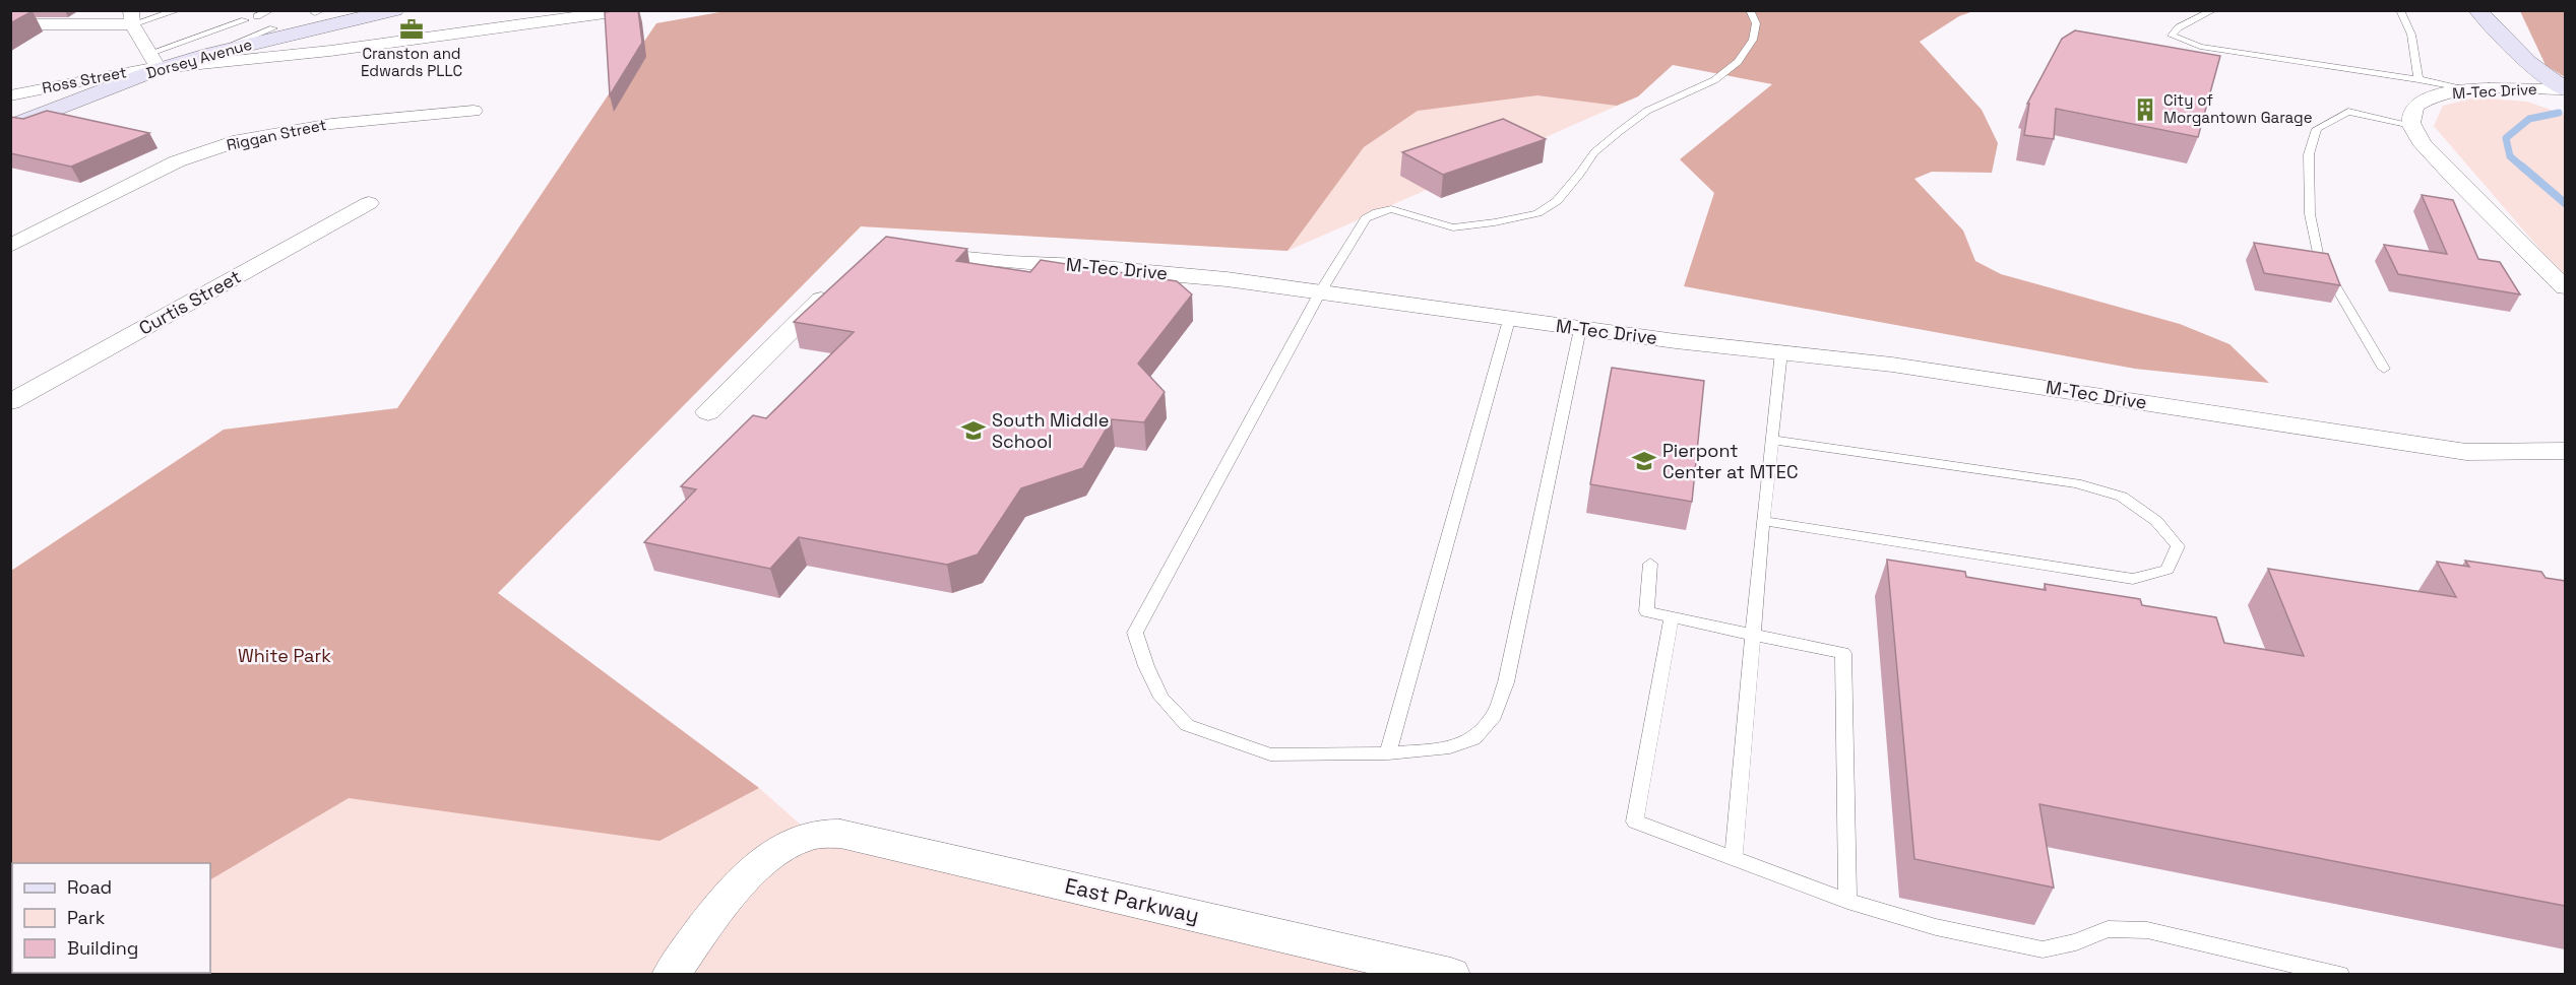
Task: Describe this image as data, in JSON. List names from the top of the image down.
{
  "streets": {
    "street": [
      "Dorsey Avenue",
      "Ross Street",
      "M-Tec Drive",
      "Riggan Street",
      "Curtis Street",
      "East Parkway"
    ]
  },
  "crossings": [
    ["Dorsey Avenue", "Ross Street"]
  ],
  "parks": ["White Park"],
  "places": {
    "office": ["Cranston and Edwards PLLC"],
    "building": ["City of Morgantown Garage"],
    "school or university": ["South Middle School", "Pierpont Center at MTEC"]
  },
  "legend": ["Road", "Park", "Building"]
}
